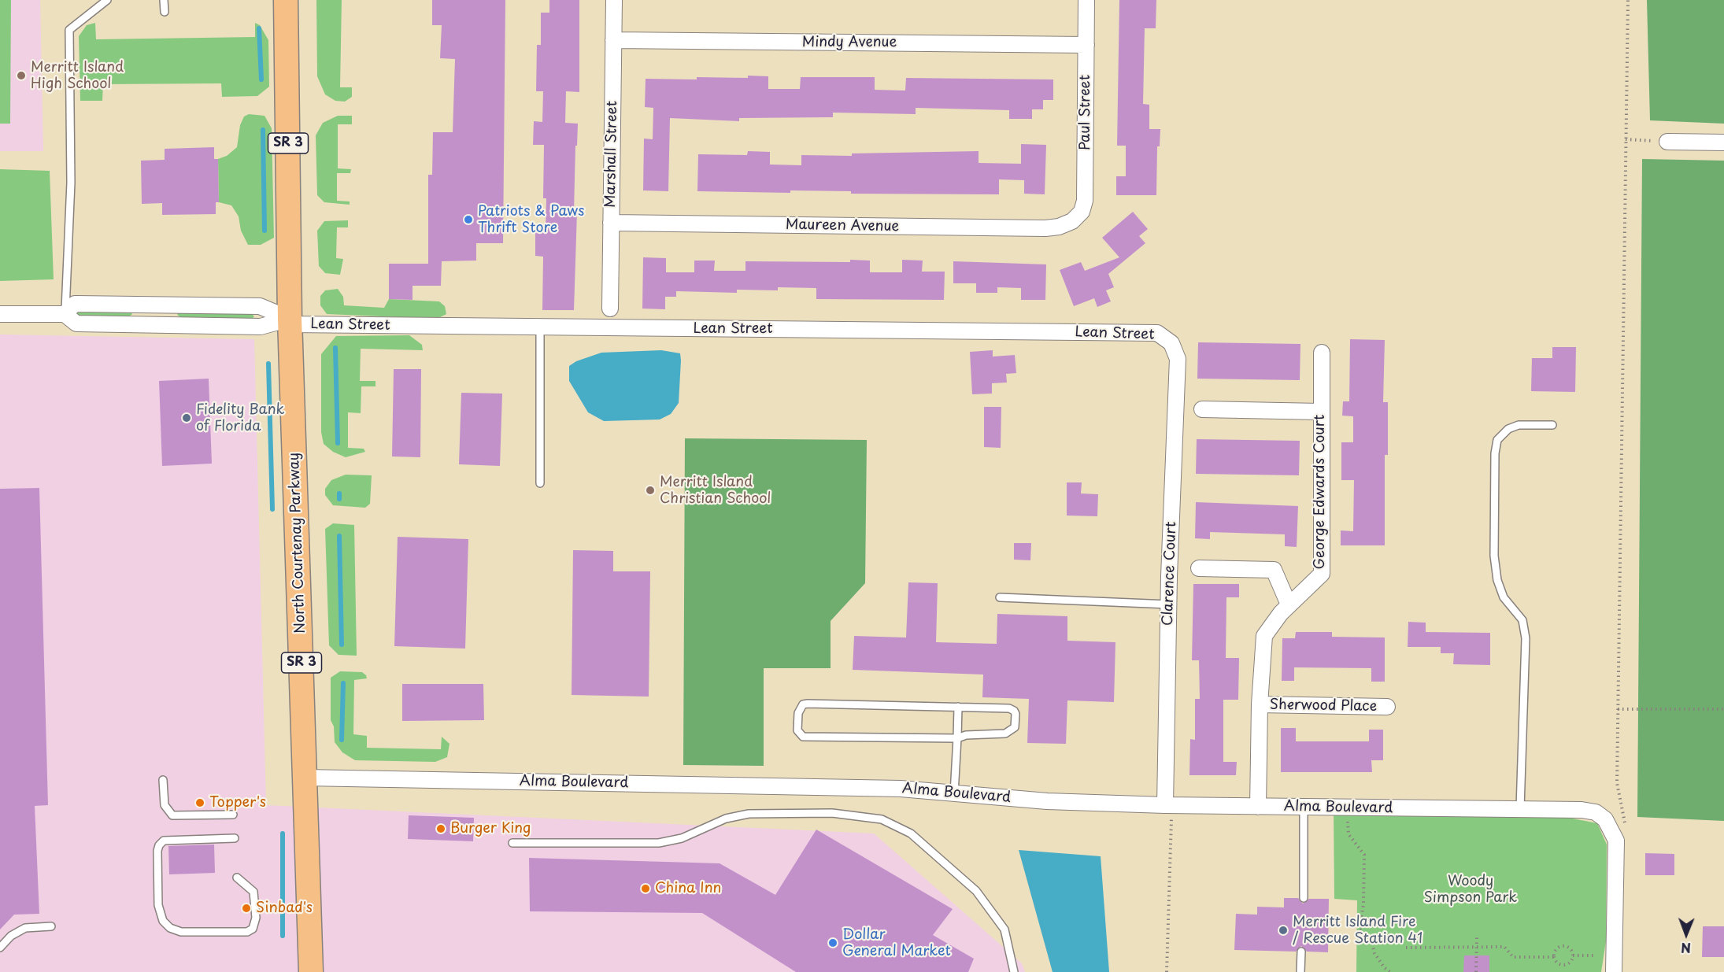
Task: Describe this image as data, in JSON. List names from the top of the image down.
{
  "streets": {
    "main road": ["SR 3", "North Courtenay Parkway"],
    "street": [
      "Mindy Avenue",
      "Paul Street",
      "Marshall Street",
      "Maureen Avenue",
      "Lean Street",
      "George Edwards Court",
      "Clarence Court",
      "Sherwood Place",
      "Alma Boulevard"
    ]
  },
  "crossings": [
    ["Mindy Avenue", "Paul Street"],
    ["Mindy Avenue", "Marshall Street"],
    ["Paul Street", "Maureen Avenue"],
    ["Marshall Street", "Maureen Avenue"],
    ["Lean Street", "North Courtenay Parkway"],
    ["Lean Street", "Clarence Court"],
    ["George Edwards Court", "Sherwood Place"],
    ["George Edwards Court", "Alma Boulevard"],
    ["North Courtenay Parkway", "Alma Boulevard"],
    ["Clarence Court", "Alma Boulevard"]
  ],
  "parks": ["Woody Simpson Park"],
  "places": [
    "Merritt Island High School",
    "Patriots & Paws Thrift Store",
    "Fidelity Bank of Florida",
    "Merritt Island Christian School",
    "Topper's",
    "Burger King",
    "China Inn",
    "Sinbad's",
    "Merritt Island Fire / Rescue Station 41",
    "Dollar General Market"
  ],
  "north": "bottom"
}
